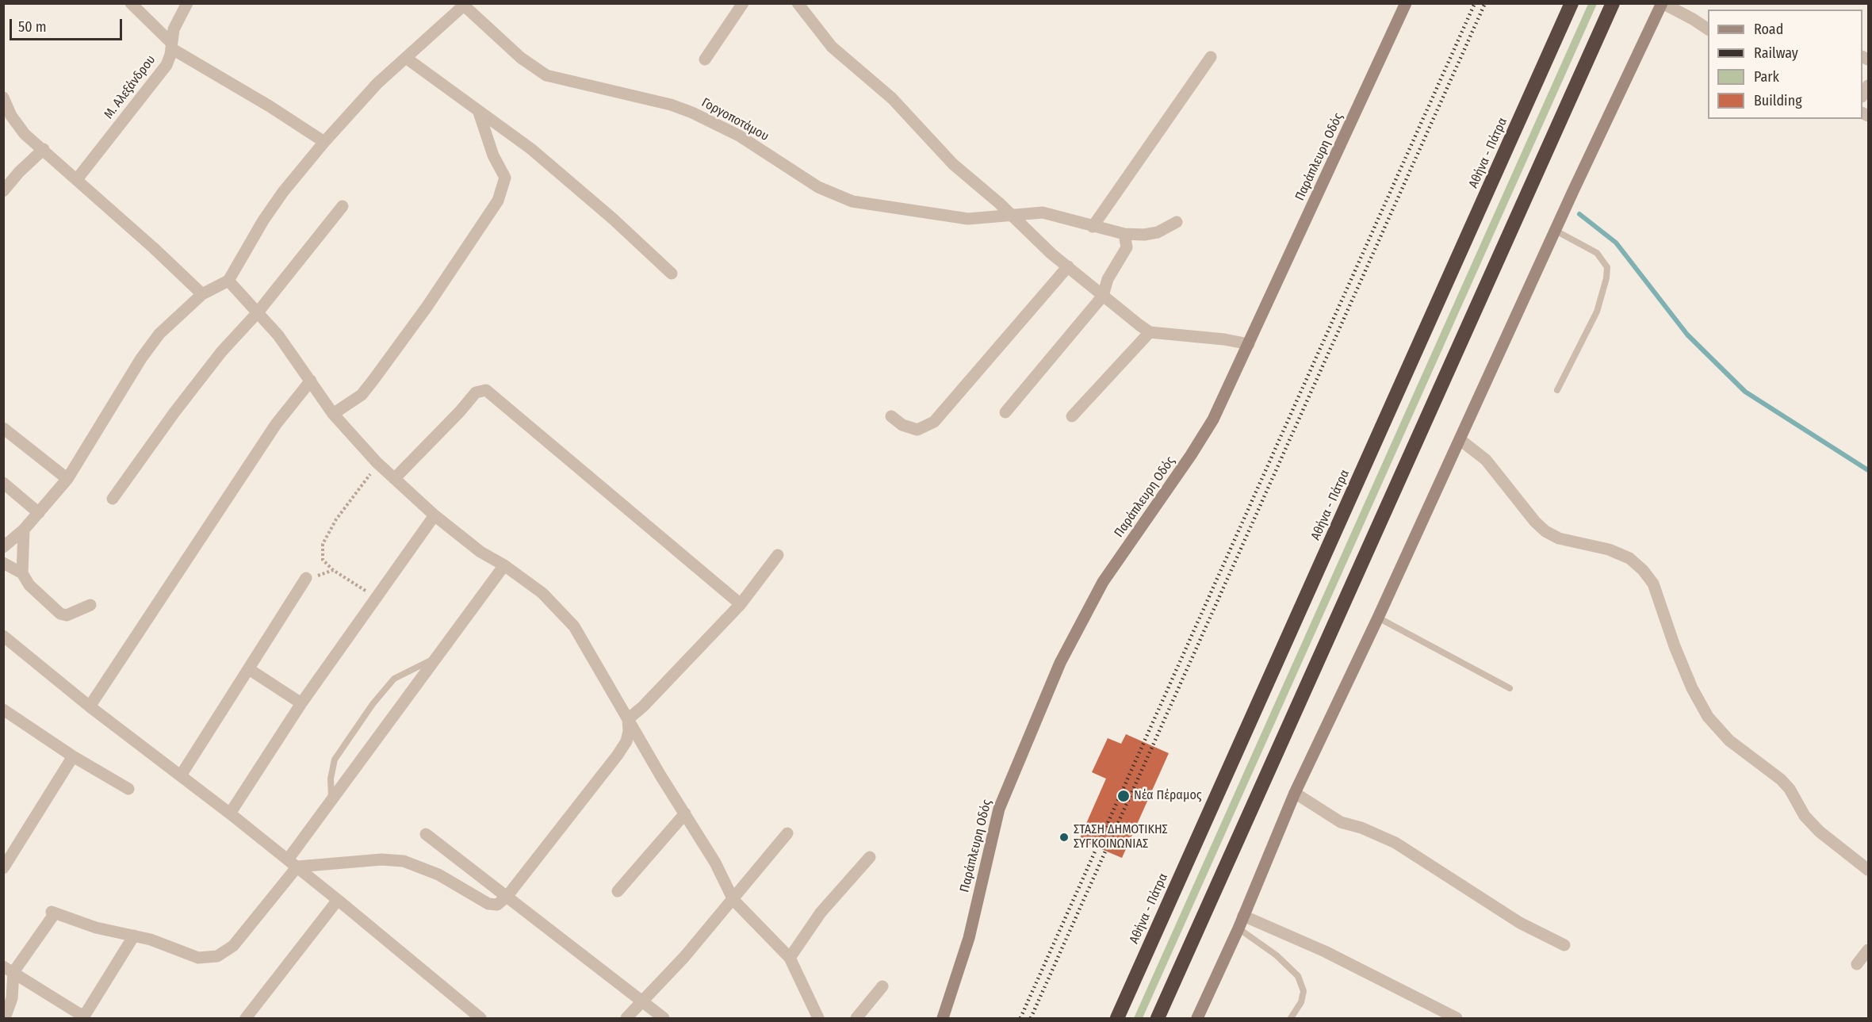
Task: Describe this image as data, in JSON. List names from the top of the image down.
{
  "streets": {
    "highway": ["Αθήνα - Πάτρα"],
    "street": ["Μ. Αλεξάνδρου", "Γοργοποτάμου", "Παράπλευρη Οδός"]
  },
  "places": ["Νέα Πέραμος", "ΣΤΑΣΗ ΔΗΜΟΤΙΚΗΣ ΣΥΓΚΟΙΝΩΝΙΑΣ"],
  "legend": [
    "Road",
    "Railway",
    "Park",
    "Building"
  ],
  "scale_bar": "50 m"
}
